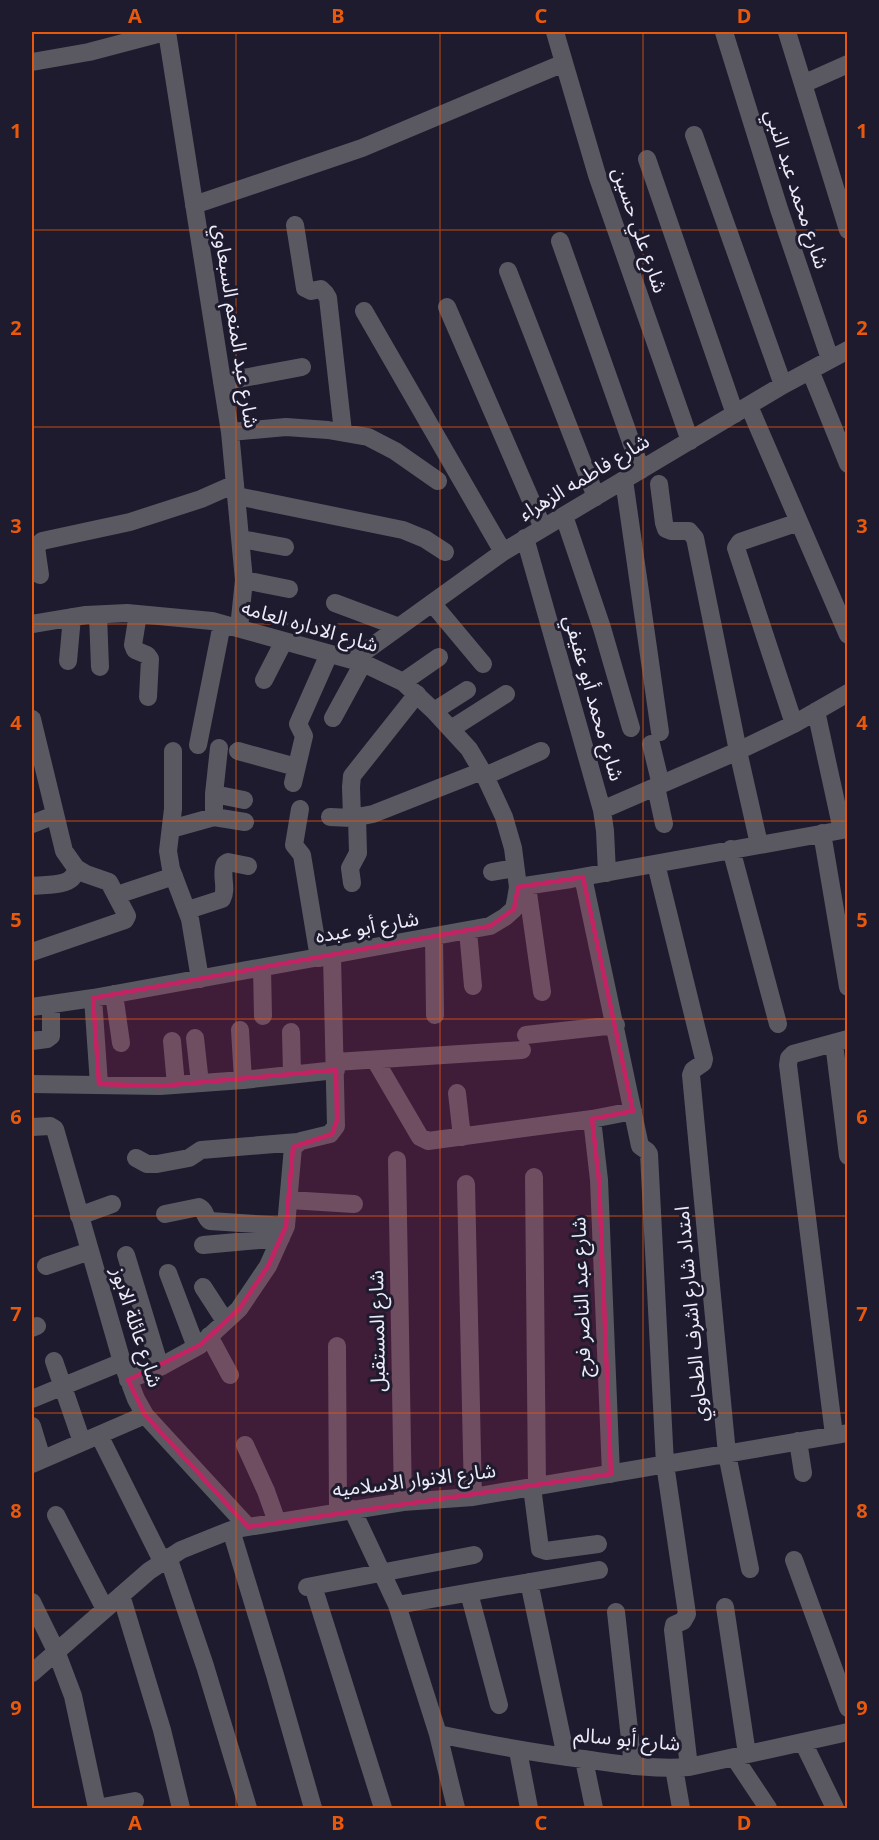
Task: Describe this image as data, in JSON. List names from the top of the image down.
{
  "streets": {
    "street": [
      "شارع محمد عبد النبي",
      "شارع علي حسين",
      "شارع عبد المنعم السبعاوي",
      "شارع فاطمه الزهراء",
      "شارع الاداره العامه",
      "شارع محمد أبو عفيفي",
      "شارع أبو عبده",
      "شارع عبد الناصر فرج",
      "امتداد شارع اشرف الطحاوي",
      "شارع عائلة الابوز",
      "شارع المستقبل",
      "شارع الانوار الاسلاميه",
      "شارع أبو سالم"
    ]
  },
  "crossings": [
    ["شارع محمد عبد النبي", "شارع فاطمه الزهراء"],
    ["شارع علي حسين", "شارع فاطمه الزهراء"],
    ["شارع عبد المنعم السبعاوي", "شارع الاداره العامه"],
    ["شارع فاطمه الزهراء", "شارع الاداره العامه"],
    ["شارع فاطمه الزهراء", "شارع محمد أبو عفيفي"],
    ["شارع الاداره العامه", "شارع أبو عبده"],
    ["شارع عبد الناصر فرج", "شارع الانوار الاسلاميه"],
    ["امتداد شارع اشرف الطحاوي", "شارع الانوار الاسلاميه"],
    ["شارع عائلة الابوز", "شارع الانوار الاسلاميه"],
    ["شارع المستقبل", "شارع الانوار الاسلاميه"]
  ],
  "grid": {
    "columns": [
      "A",
      "B",
      "C",
      "D"
    ],
    "rows": [
      "1",
      "2",
      "3",
      "4",
      "5",
      "6",
      "7",
      "8",
      "9"
    ]
  }
}
